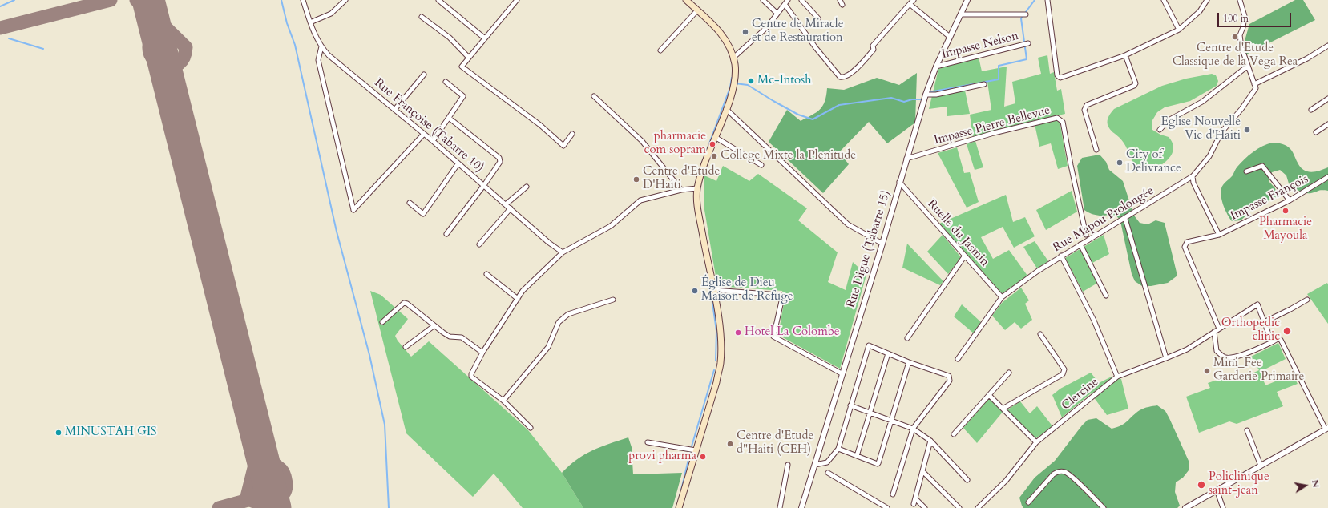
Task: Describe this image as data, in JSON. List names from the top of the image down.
{
  "streets": {
    "street": [
      "Impasse Nelson",
      "Rue Françoise (Tabarre 10)",
      "Impasse Pierre Bellevue",
      "Impasse François",
      "Rue Mapou Prolongée",
      "Ruelle du Jasmin",
      "Rue Digue (Tabarre 15)",
      "Clercine"
    ]
  },
  "crossings": [
    ["Impasse Nelson", "Rue Digue (Tabarre 15)"],
    ["Impasse Pierre Bellevue", "Rue Digue (Tabarre 15)"],
    ["Impasse François", "Clercine"],
    ["Rue Mapou Prolongée", "Ruelle du Jasmin"],
    ["Ruelle du Jasmin", "Rue Digue (Tabarre 15)"]
  ],
  "places": [
    "Centre de Miracle et de Restauration",
    "Centre d'Etude Classique de la Vega Rea",
    "Mc-Intosh",
    "Eglise Nouvelle Vie d'Haiti",
    "pharmacie com sopram",
    "College Mixte la Plenitude",
    "City of Delivrance",
    "Centre d'Etude D'Haiti",
    "Pharmacie Mayoula",
    "Église de Dieu Maison de Refuge",
    "Orthopedic clinic",
    "Hotel La Colombe",
    "Mini_Fee Garderie Primaire",
    "MINUSTAH GIS",
    "Centre d'Etude d\"Haiti (CEH)",
    "provi pharma",
    "Policlinique saint-jean"
  ],
  "scale_bar": "100 m",
  "north": "right"
}
